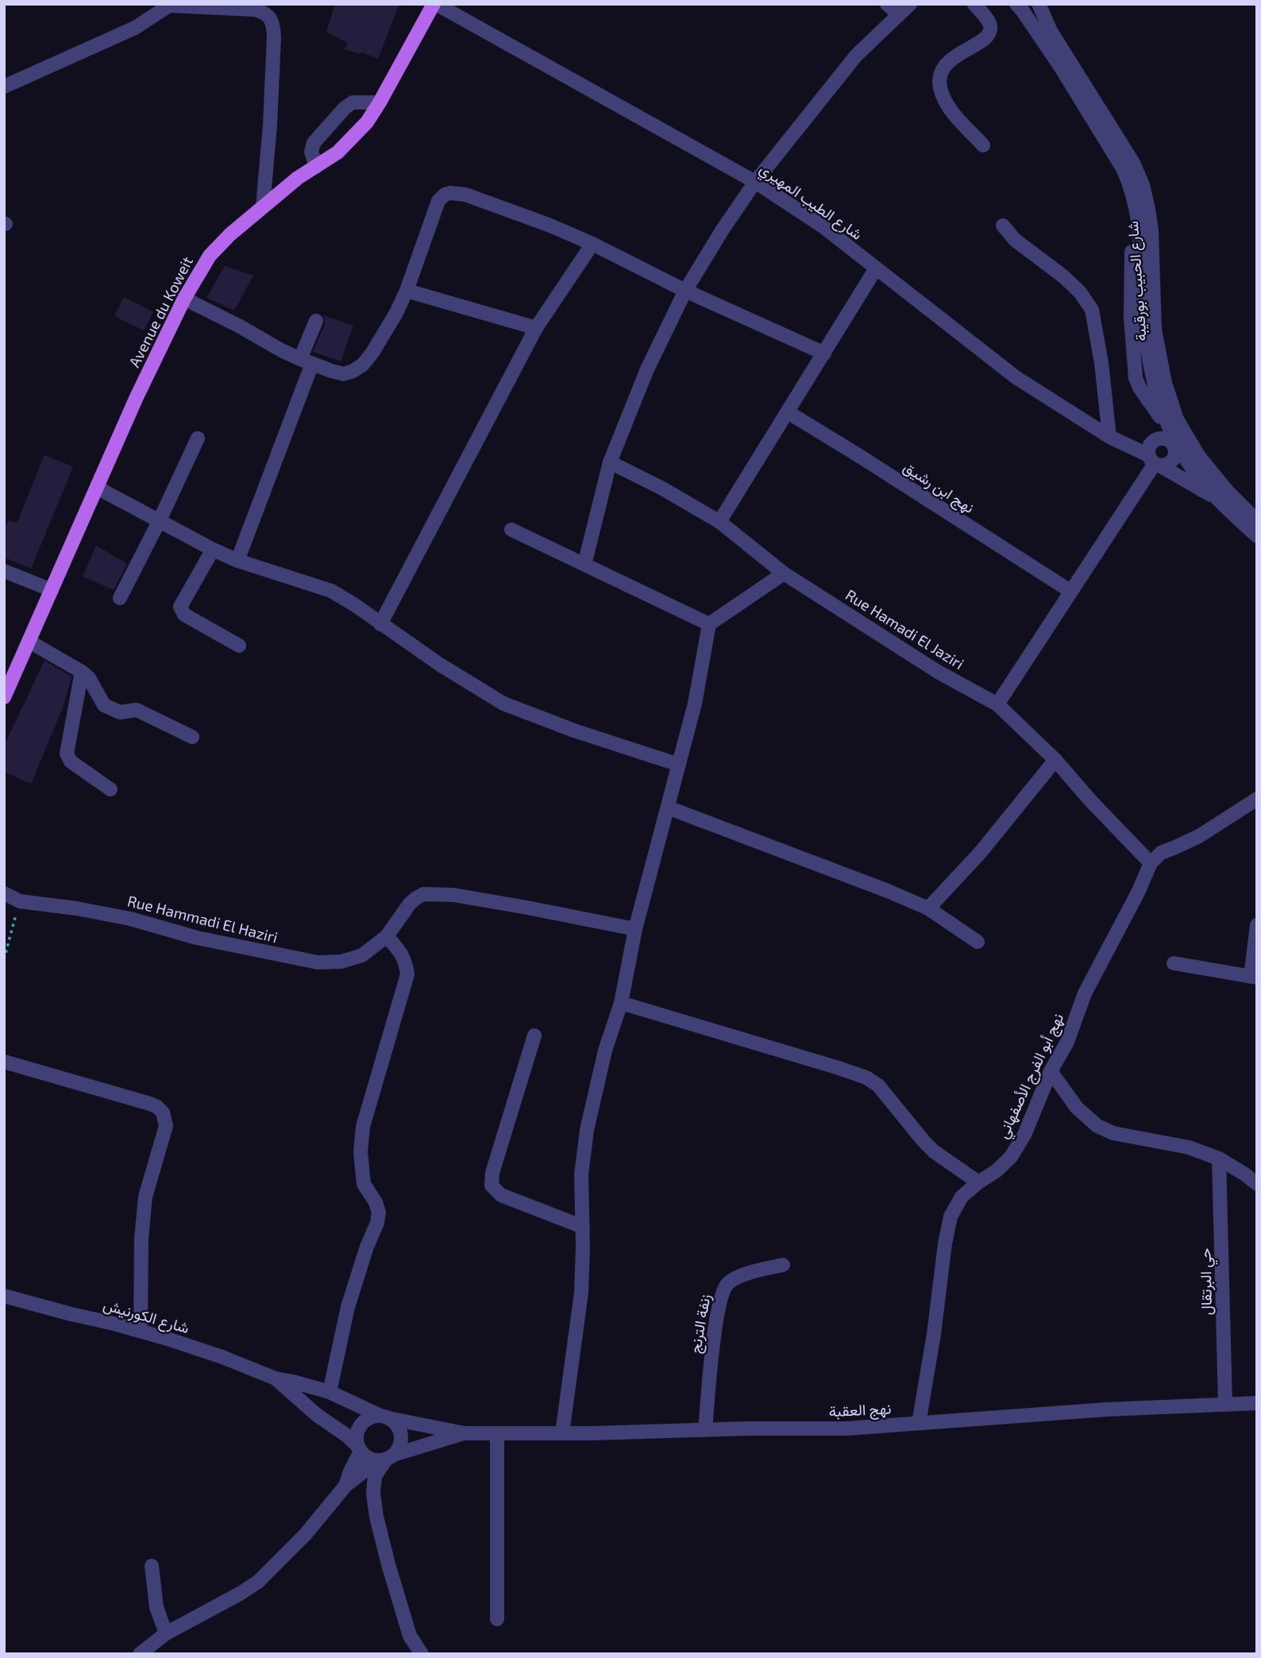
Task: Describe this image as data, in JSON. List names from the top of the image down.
{
  "streets": {
    "main road": ["Avenue du Koweit"],
    "street": [
      "شارع الطيب المهيري",
      "شارع الحبيب بورقيبة",
      "نهج ابن رشيق",
      "Rue Hamadi El Jaziri",
      "Rue Hammadi El Haziri",
      "نهج أبو الفرج الأصفهاني",
      "حي البرتقال",
      "شارع الكورنيش",
      "زنفة الترنج",
      "نهج العقبة"
    ]
  },
  "crossings": [
    ["شارع الطيب المهيري", "شارع الحبيب بورقيبة"],
    ["شارع الطيب المهيري", "Avenue du Koweit"],
    ["Rue Hamadi El Jaziri", "نهج أبو الفرج الأصفهاني"],
    ["نهج أبو الفرج الأصفهاني", "نهج العقبة"],
    ["حي البرتقال", "نهج العقبة"],
    ["زنفة الترنج", "نهج العقبة"]
  ]
}
